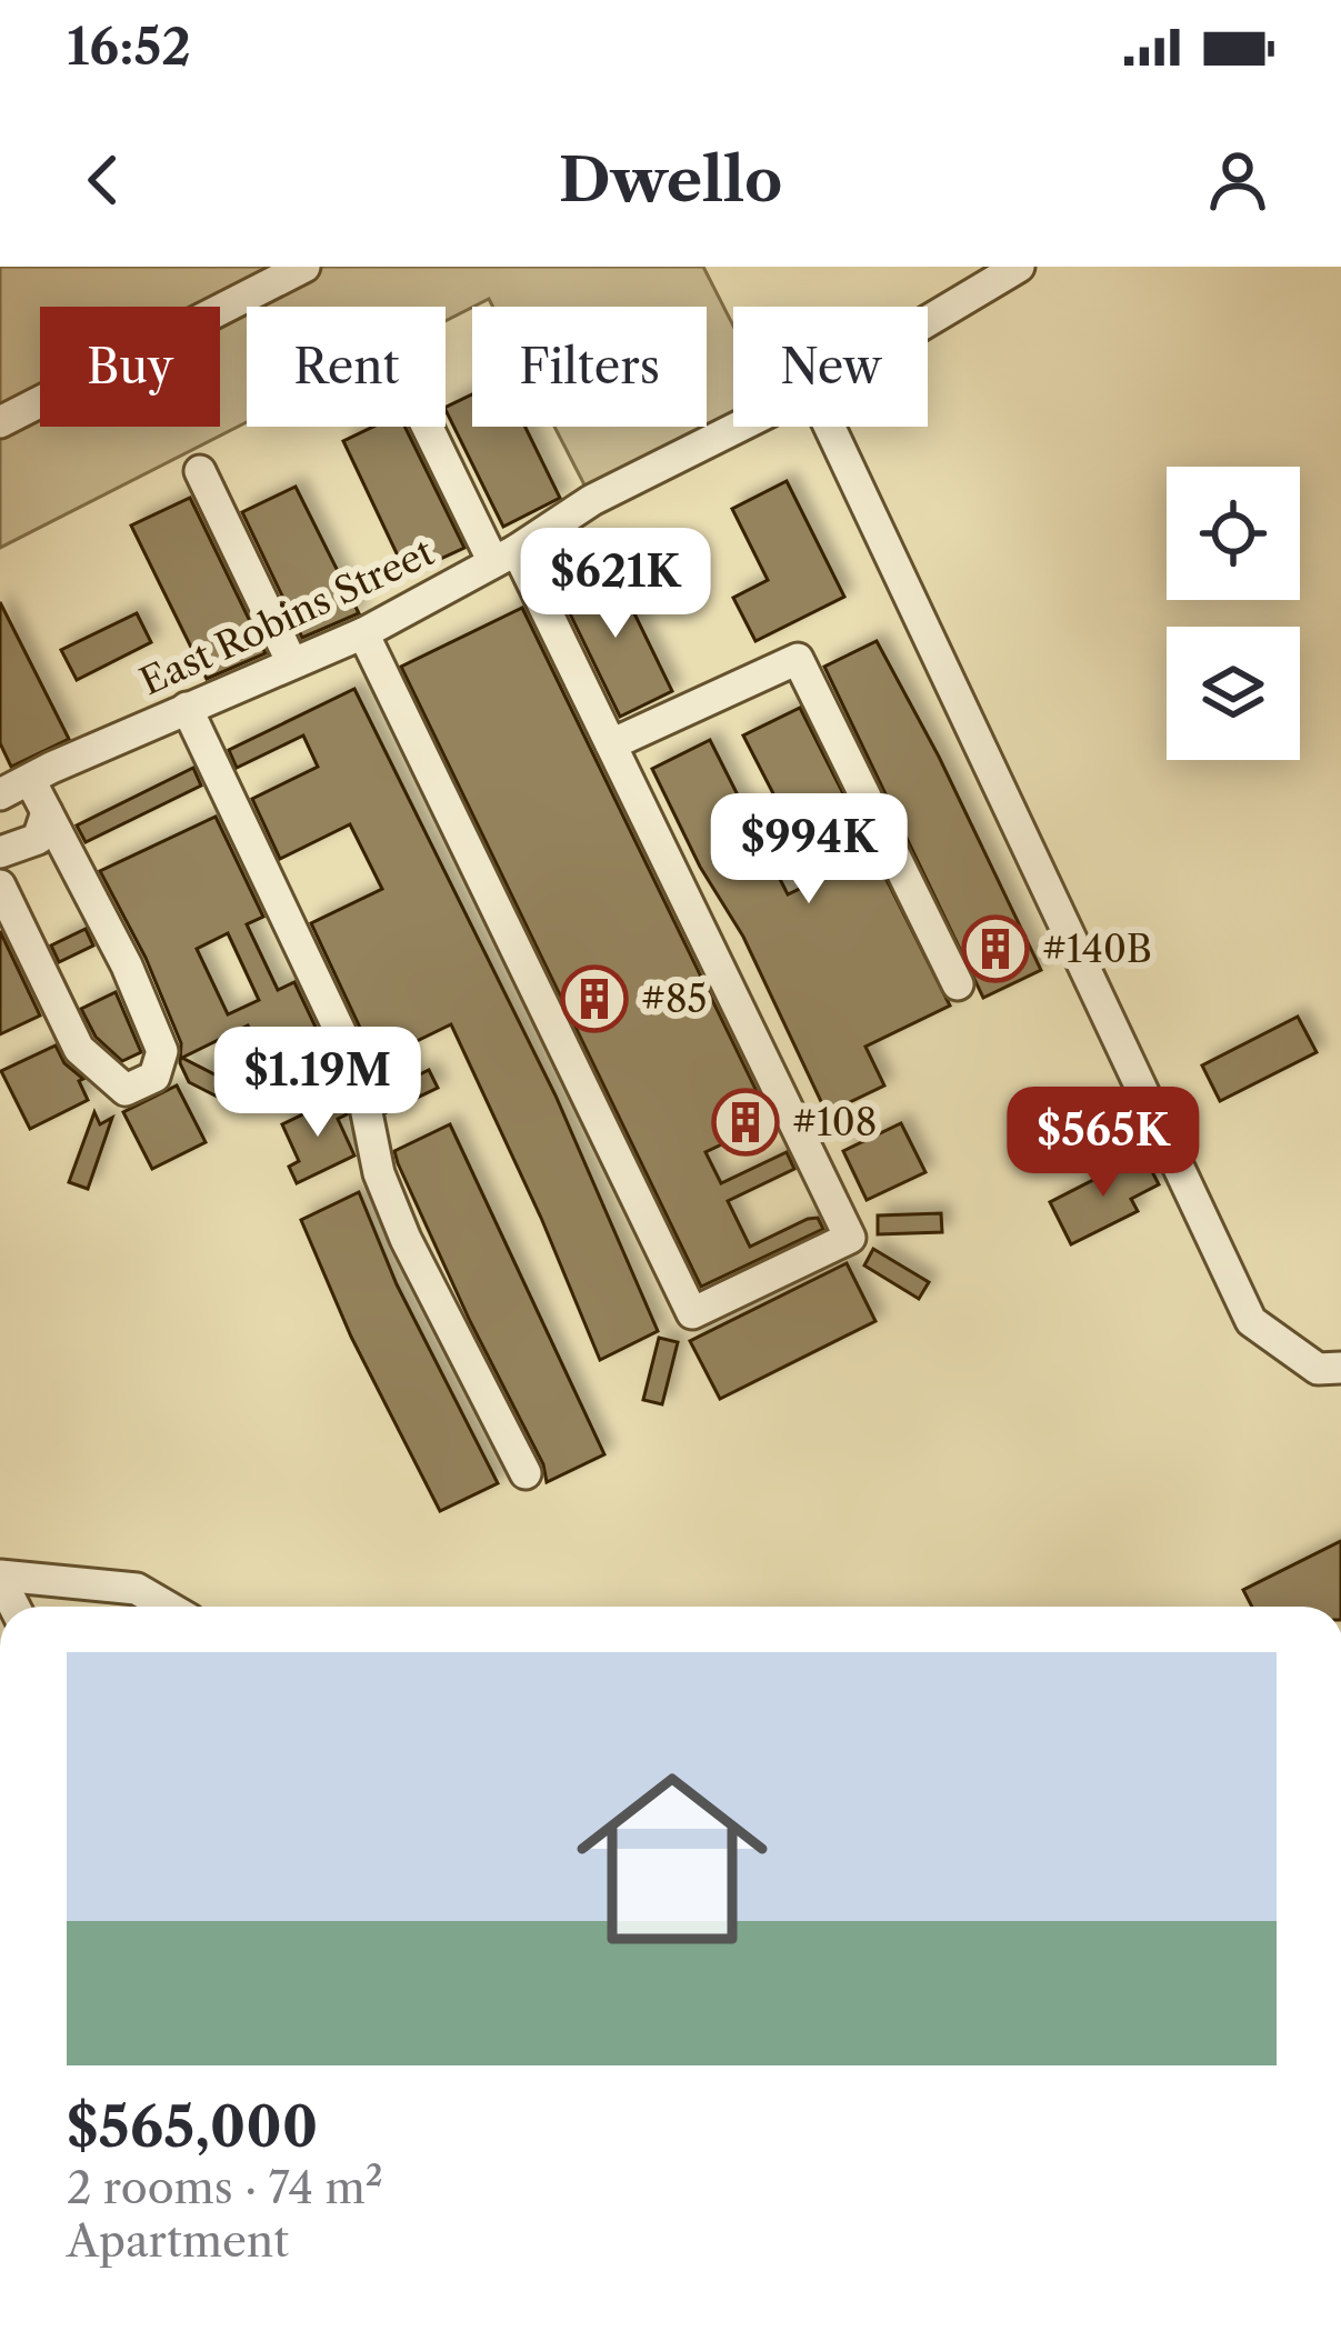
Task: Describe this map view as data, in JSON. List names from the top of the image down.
{
  "streets": {
    "street": ["East Robins Street"]
  },
  "places": {
    "building": ["#140B", "#85", "#108"]
  },
  "page": {
    "status": "16:52",
    "header": "Dwello",
    "chip": [
      "Buy",
      "Rent",
      "Filters",
      "New"
    ],
    "price": [
      "$621K",
      "$994K",
      "$1.19M",
      "$565K"
    ],
    "list": [
      {
        "name": "$565,000",
        "note": "2 rooms · 74 m² · Apartment"
      }
    ]
  }
}
